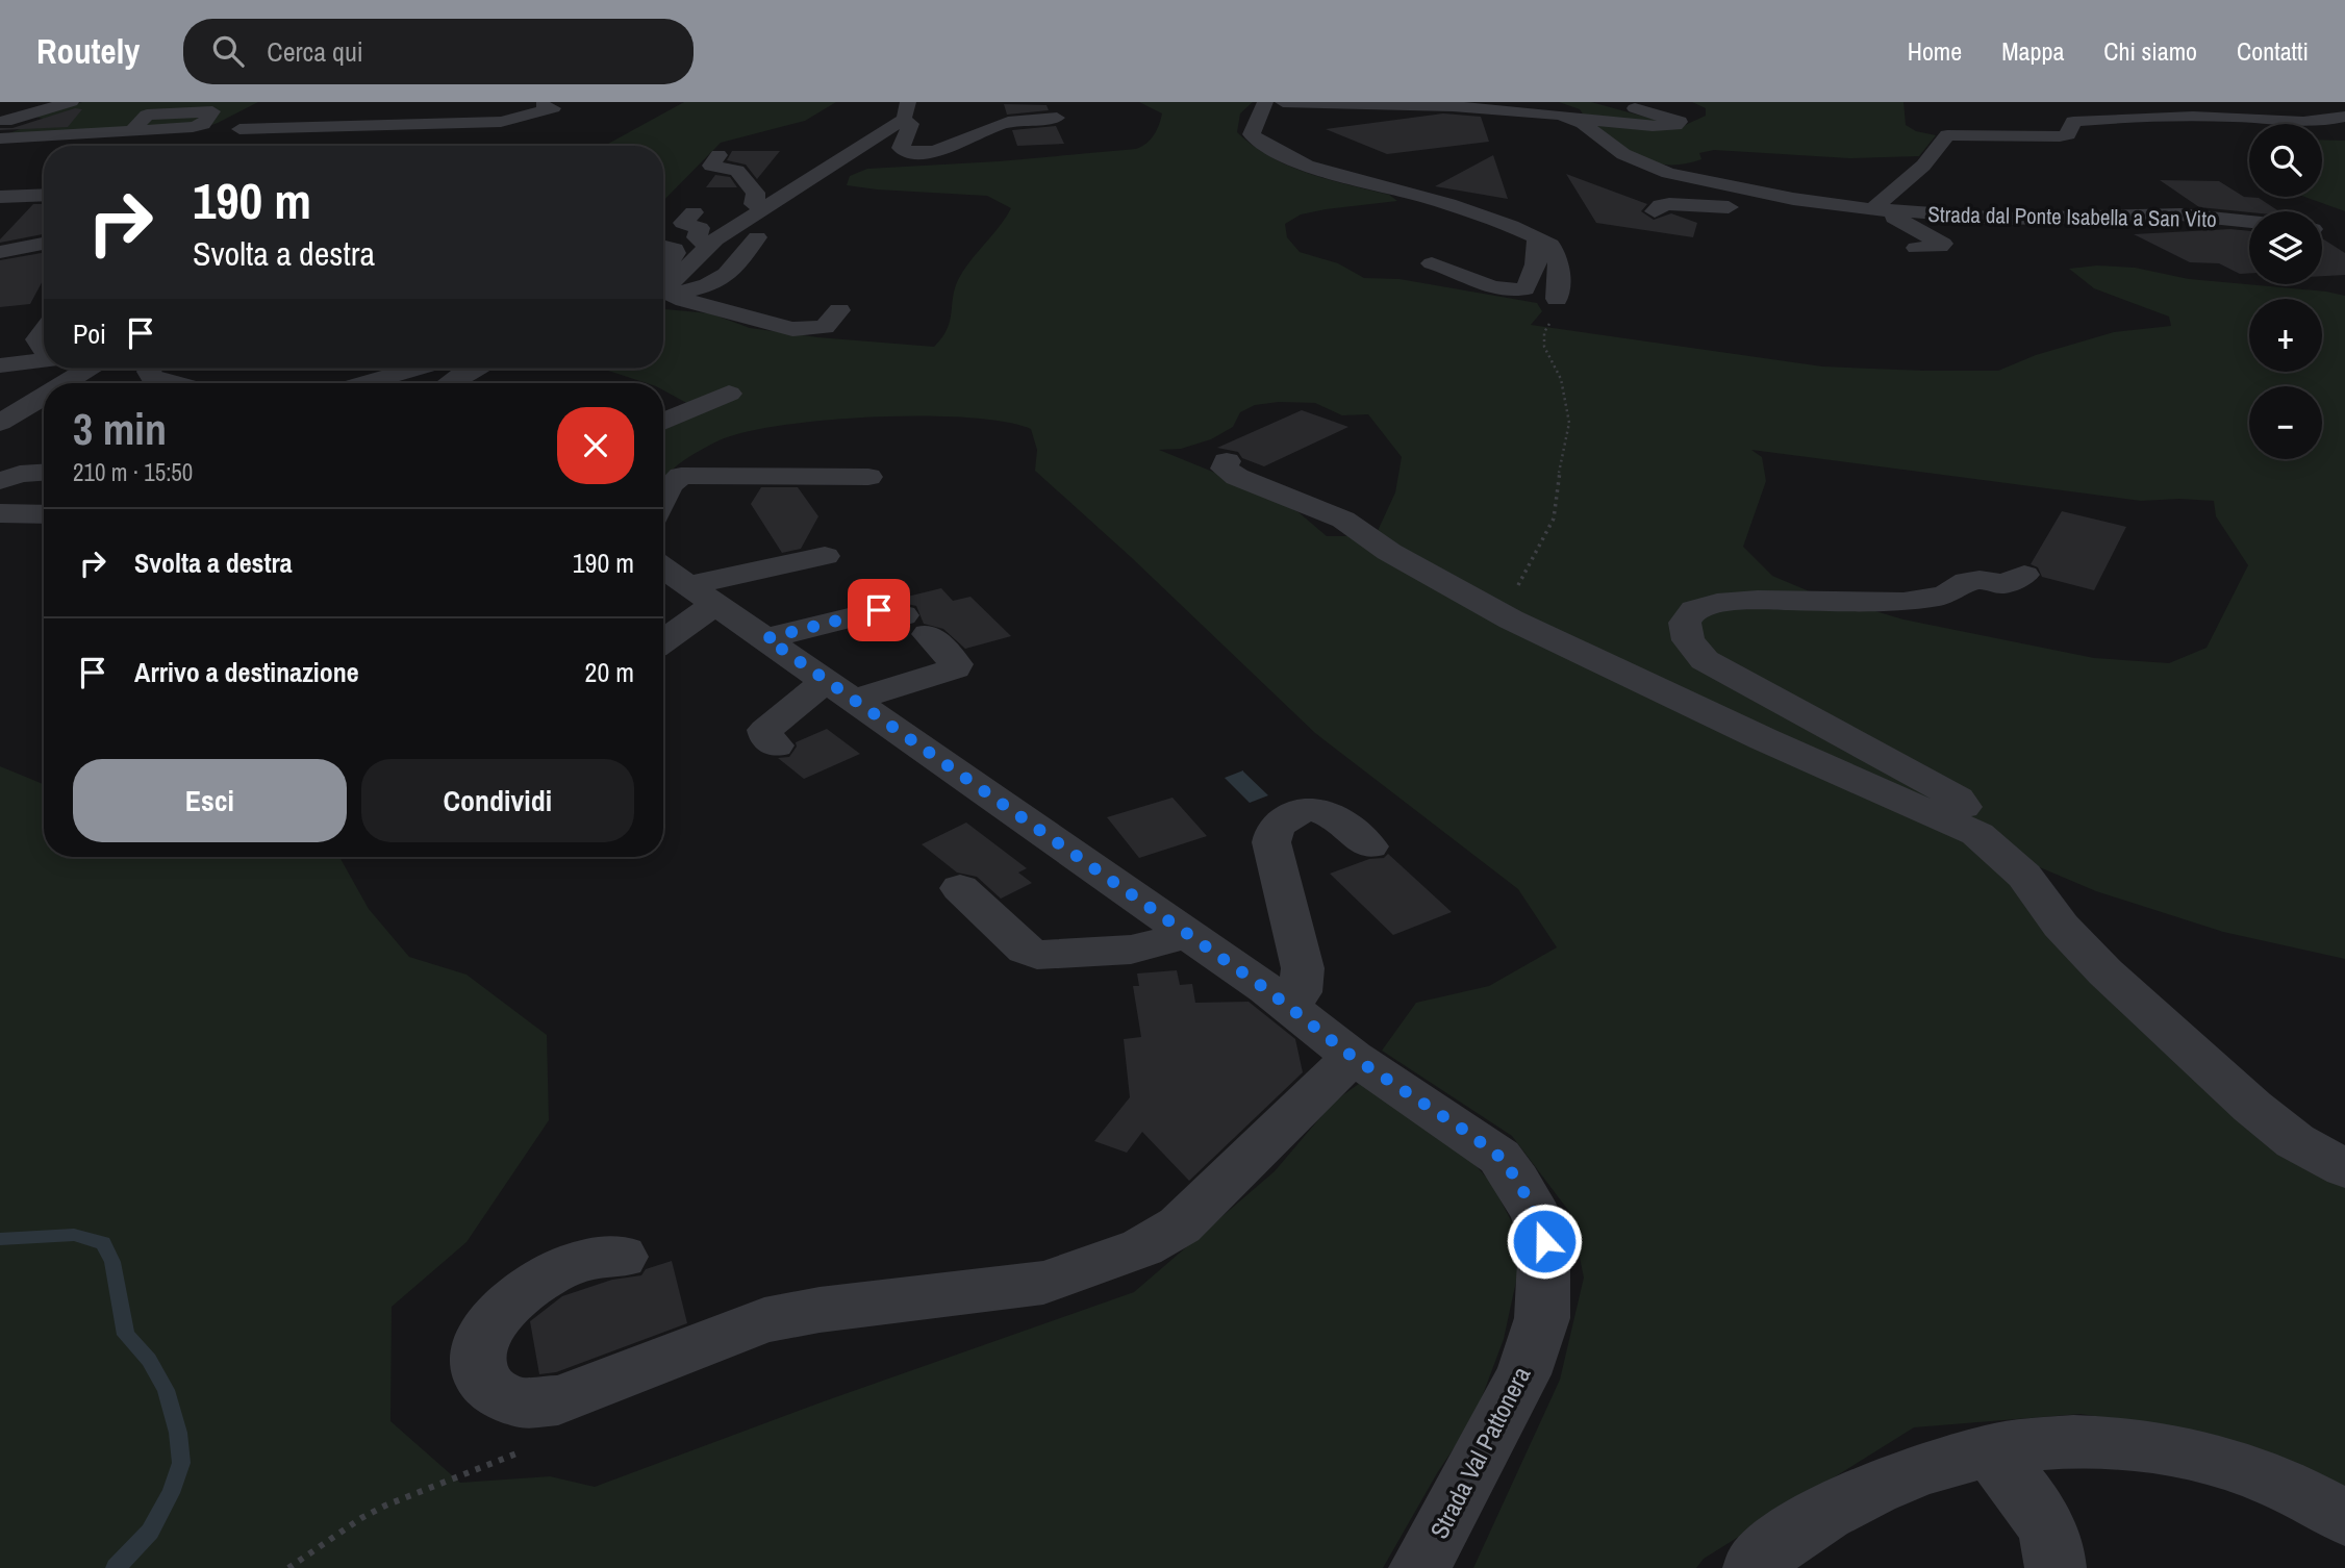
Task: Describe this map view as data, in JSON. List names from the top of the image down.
{
  "streets": {
    "street": ["Strada dal Ponte Isabella a San Vito", "Strada Val Pattonera"]
  },
  "page": {
    "header": "Routely",
    "search": "Cerca qui",
    "nav": [
      "Home",
      "Mappa",
      "Chi siamo",
      "Contatti"
    ],
    "map_buttons": ["+", "−"],
    "turn": ["190 m", "Svolta a destra"],
    "then": "Poi",
    "heading": ["3 min", "210 m · 15:50"],
    "list": [
      {
        "name": "Svolta a destra",
        "value": "190 m"
      },
      {
        "name": "Arrivo a destinazione",
        "value": "20 m"
      }
    ],
    "buttons": ["Esci", "Condividi"]
  }
}
